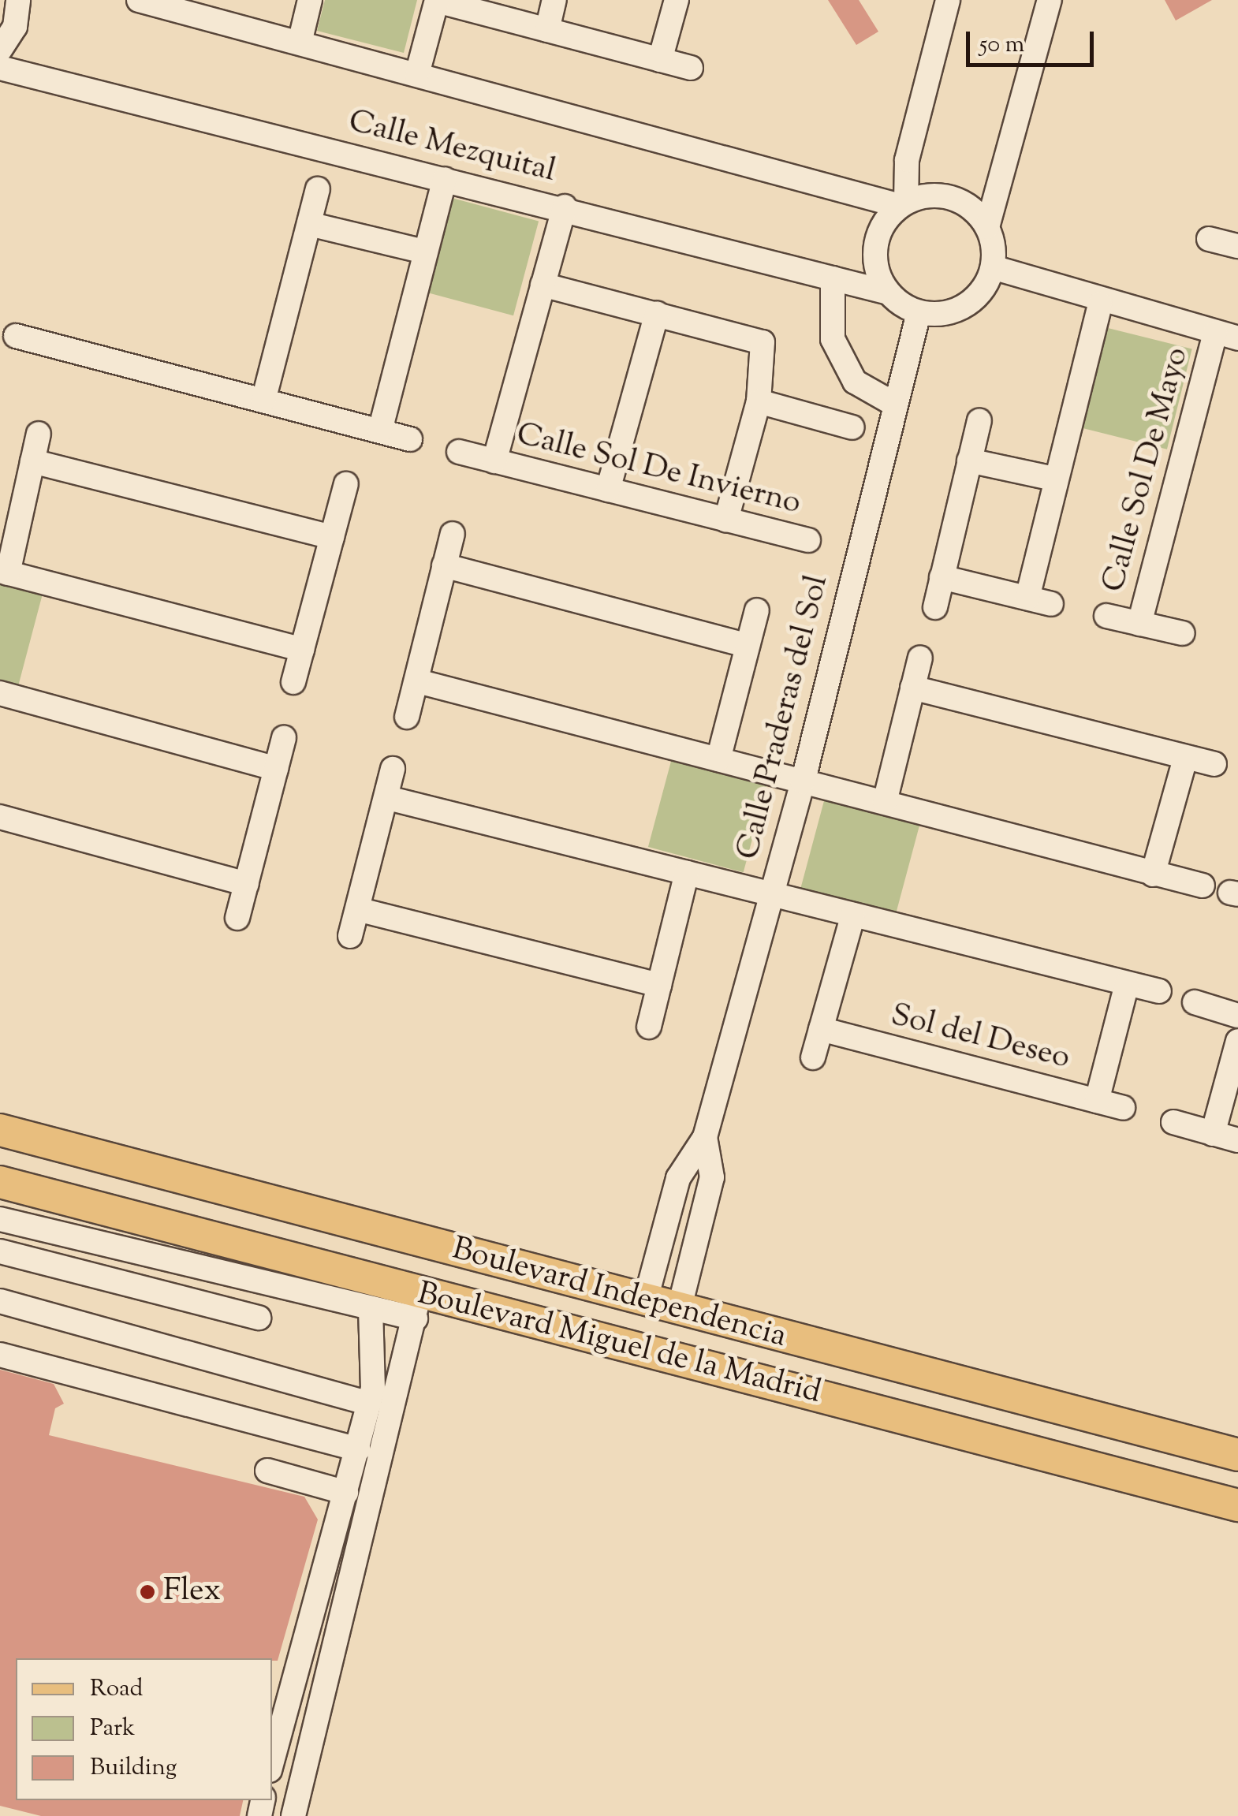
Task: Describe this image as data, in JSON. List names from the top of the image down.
{
  "streets": {
    "main road": ["Boulevard Independencia", "Boulevard Miguel de la Madrid"],
    "street": [
      "Calle Mezquital",
      "Calle Sol De Invierno",
      "Calle Sol De Mayo",
      "Calle Praderas del Sol",
      "Sol del Deseo"
    ]
  },
  "crossings": [
    ["Calle Mezquital", "Calle Sol De Invierno"],
    ["Calle Mezquital", "Calle Praderas del Sol"]
  ],
  "places": ["Flex"],
  "legend": ["Road", "Park", "Building"],
  "scale_bar": "50 m"
}
